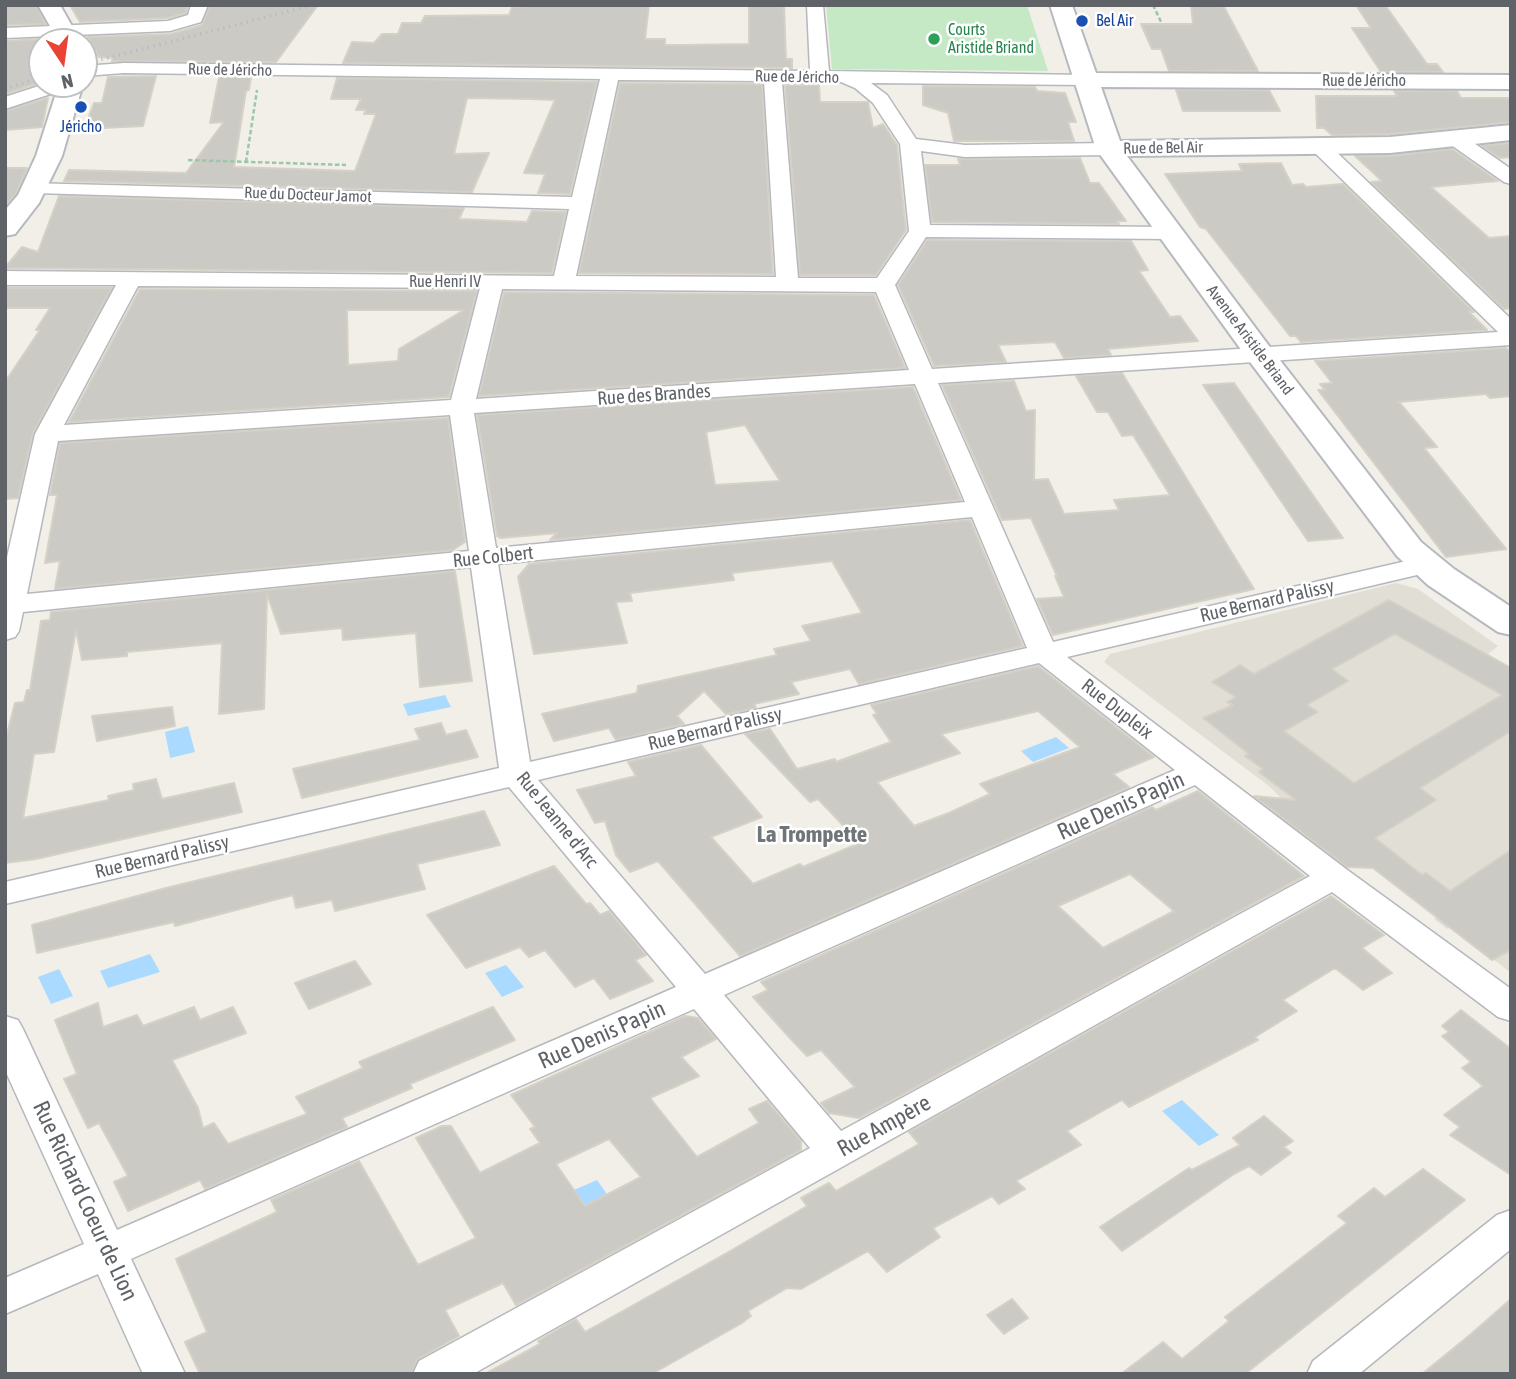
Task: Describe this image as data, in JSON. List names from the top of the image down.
{
  "streets": {
    "street": [
      "Rue de Jéricho",
      "Rue de Bel Air",
      "Rue du Docteur Jamot",
      "Rue Henri IV",
      "Avenue Aristide Briand",
      "Rue des Brandes",
      "Rue Colbert",
      "Rue Bernard Palissy",
      "Rue Dupleix",
      "Rue Denis Papin",
      "Rue Jeanne d'Arc",
      "Rue Ampère",
      "Rue Richard Coeur de Lion"
    ]
  },
  "crossings": [
    ["Rue de Jéricho", "Avenue Aristide Briand"],
    ["Rue de Bel Air", "Avenue Aristide Briand"],
    ["Rue Henri IV", "Rue Dupleix"],
    ["Rue Henri IV", "Rue Jeanne d'Arc"],
    ["Avenue Aristide Briand", "Rue des Brandes"],
    ["Avenue Aristide Briand", "Rue Bernard Palissy"],
    ["Rue des Brandes", "Rue Dupleix"],
    ["Rue des Brandes", "Rue Jeanne d'Arc"],
    ["Rue Colbert", "Rue Dupleix"],
    ["Rue Colbert", "Rue Jeanne d'Arc"],
    ["Rue Bernard Palissy", "Rue Dupleix"],
    ["Rue Bernard Palissy", "Rue Jeanne d'Arc"],
    ["Rue Dupleix", "Rue Denis Papin"],
    ["Rue Dupleix", "Rue Ampère"],
    ["Rue Denis Papin", "Rue Jeanne d'Arc"],
    ["Rue Denis Papin", "Rue Richard Coeur de Lion"],
    ["Rue Jeanne d'Arc", "Rue Ampère"]
  ],
  "districts": ["La Trompette"],
  "places": ["Bel Air", "Courts Aristide Briand", "Jéricho"],
  "north": "bottom"
}
